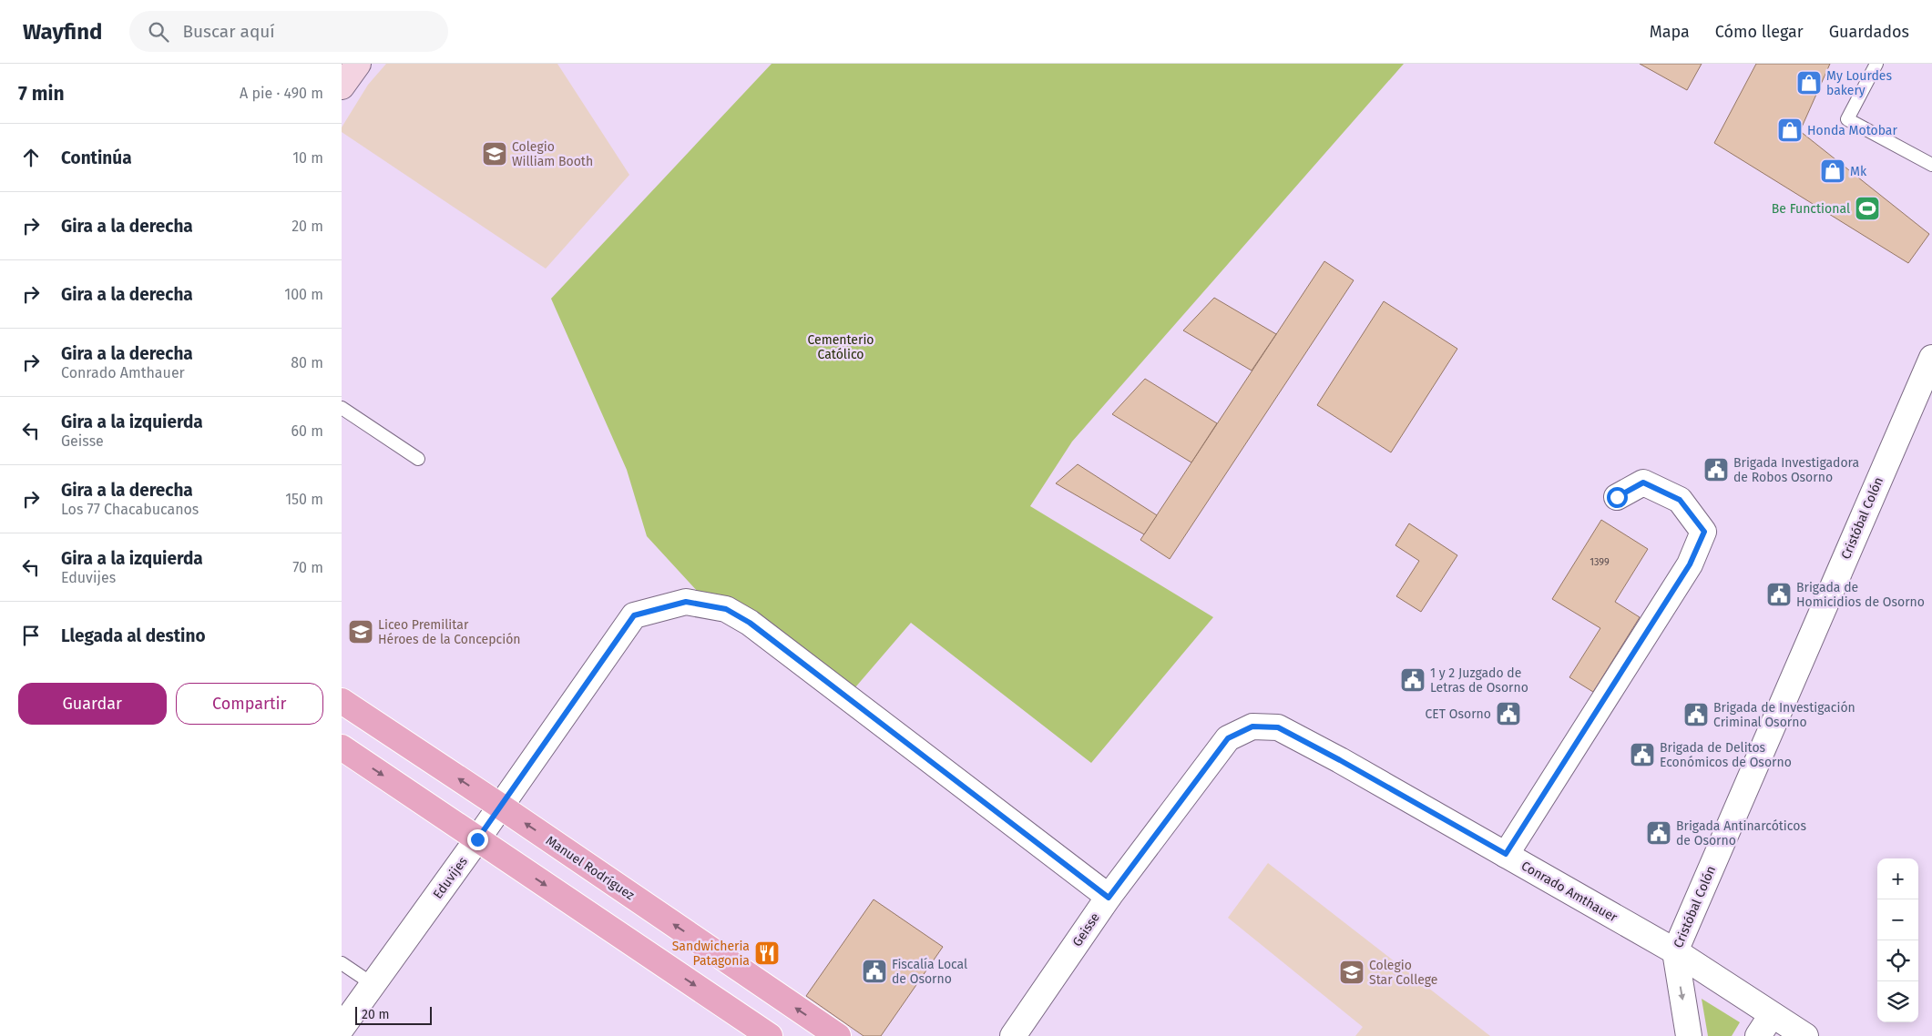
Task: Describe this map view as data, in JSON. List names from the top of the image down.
{
  "streets": {
    "main road": ["Manuel Rodríguez"],
    "street": [
      "Cristóbal Colón",
      "Eduvijes",
      "Conrado Amthauer",
      "Geisse"
    ]
  },
  "crossings": [
    ["Cristóbal Colón", "Conrado Amthauer"],
    ["Manuel Rodríguez", "Eduvijes"],
    ["Eduvijes", "Geisse"],
    ["Conrado Amthauer", "Geisse"]
  ],
  "parks": ["Cementerio Católico"],
  "places": {
    "shop": ["My Lourdes bakery", "Honda Motobar", "Mk"],
    "school or university": ["Colegio William Booth", "Liceo Premilitar Héroes de la Concepción", "Colegio Star College"],
    "sports": ["Be Functional"],
    "public building": [
      "Brigada Investigadora de Robos Osorno",
      "Brigada de Homicidios de Osorno",
      "1 y 2 Juzgado de Letras de Osorno",
      "CET Osorno",
      "Brigada de Investigación Criminal Osorno",
      "Brigada de Delitos Económicos de Osorno",
      "Brigada Antinarcóticos de Osorno",
      "Fiscalía Local de Osorno"
    ],
    "restaurant": ["Sandwicheria Patagonia"]
  },
  "house_numbers": ["1399"],
  "scale_bar": "20 m",
  "page": {
    "header": "Wayfind",
    "search": "Buscar aquí",
    "nav": ["Mapa", "Cómo llegar", "Guardados"],
    "heading": ["7 min", "A pie · 490 m"],
    "list": [
      ["Continúa", "10 m"],
      ["Gira a la derecha", "20 m"],
      ["Gira a la derecha", "100 m"],
      ["Gira a la derecha", "Conrado Amthauer", "80 m"],
      ["Gira a la izquierda", "Geisse", "60 m"],
      ["Gira a la derecha", "Los 77 Chacabucanos", "150 m"],
      ["Gira a la izquierda", "Eduvijes", "70 m"],
      "Llegada al destino"
    ],
    "buttons": ["Guardar", "Compartir"],
    "map_buttons": ["+", "−"],
    "scale": "20 m"
  }
}
